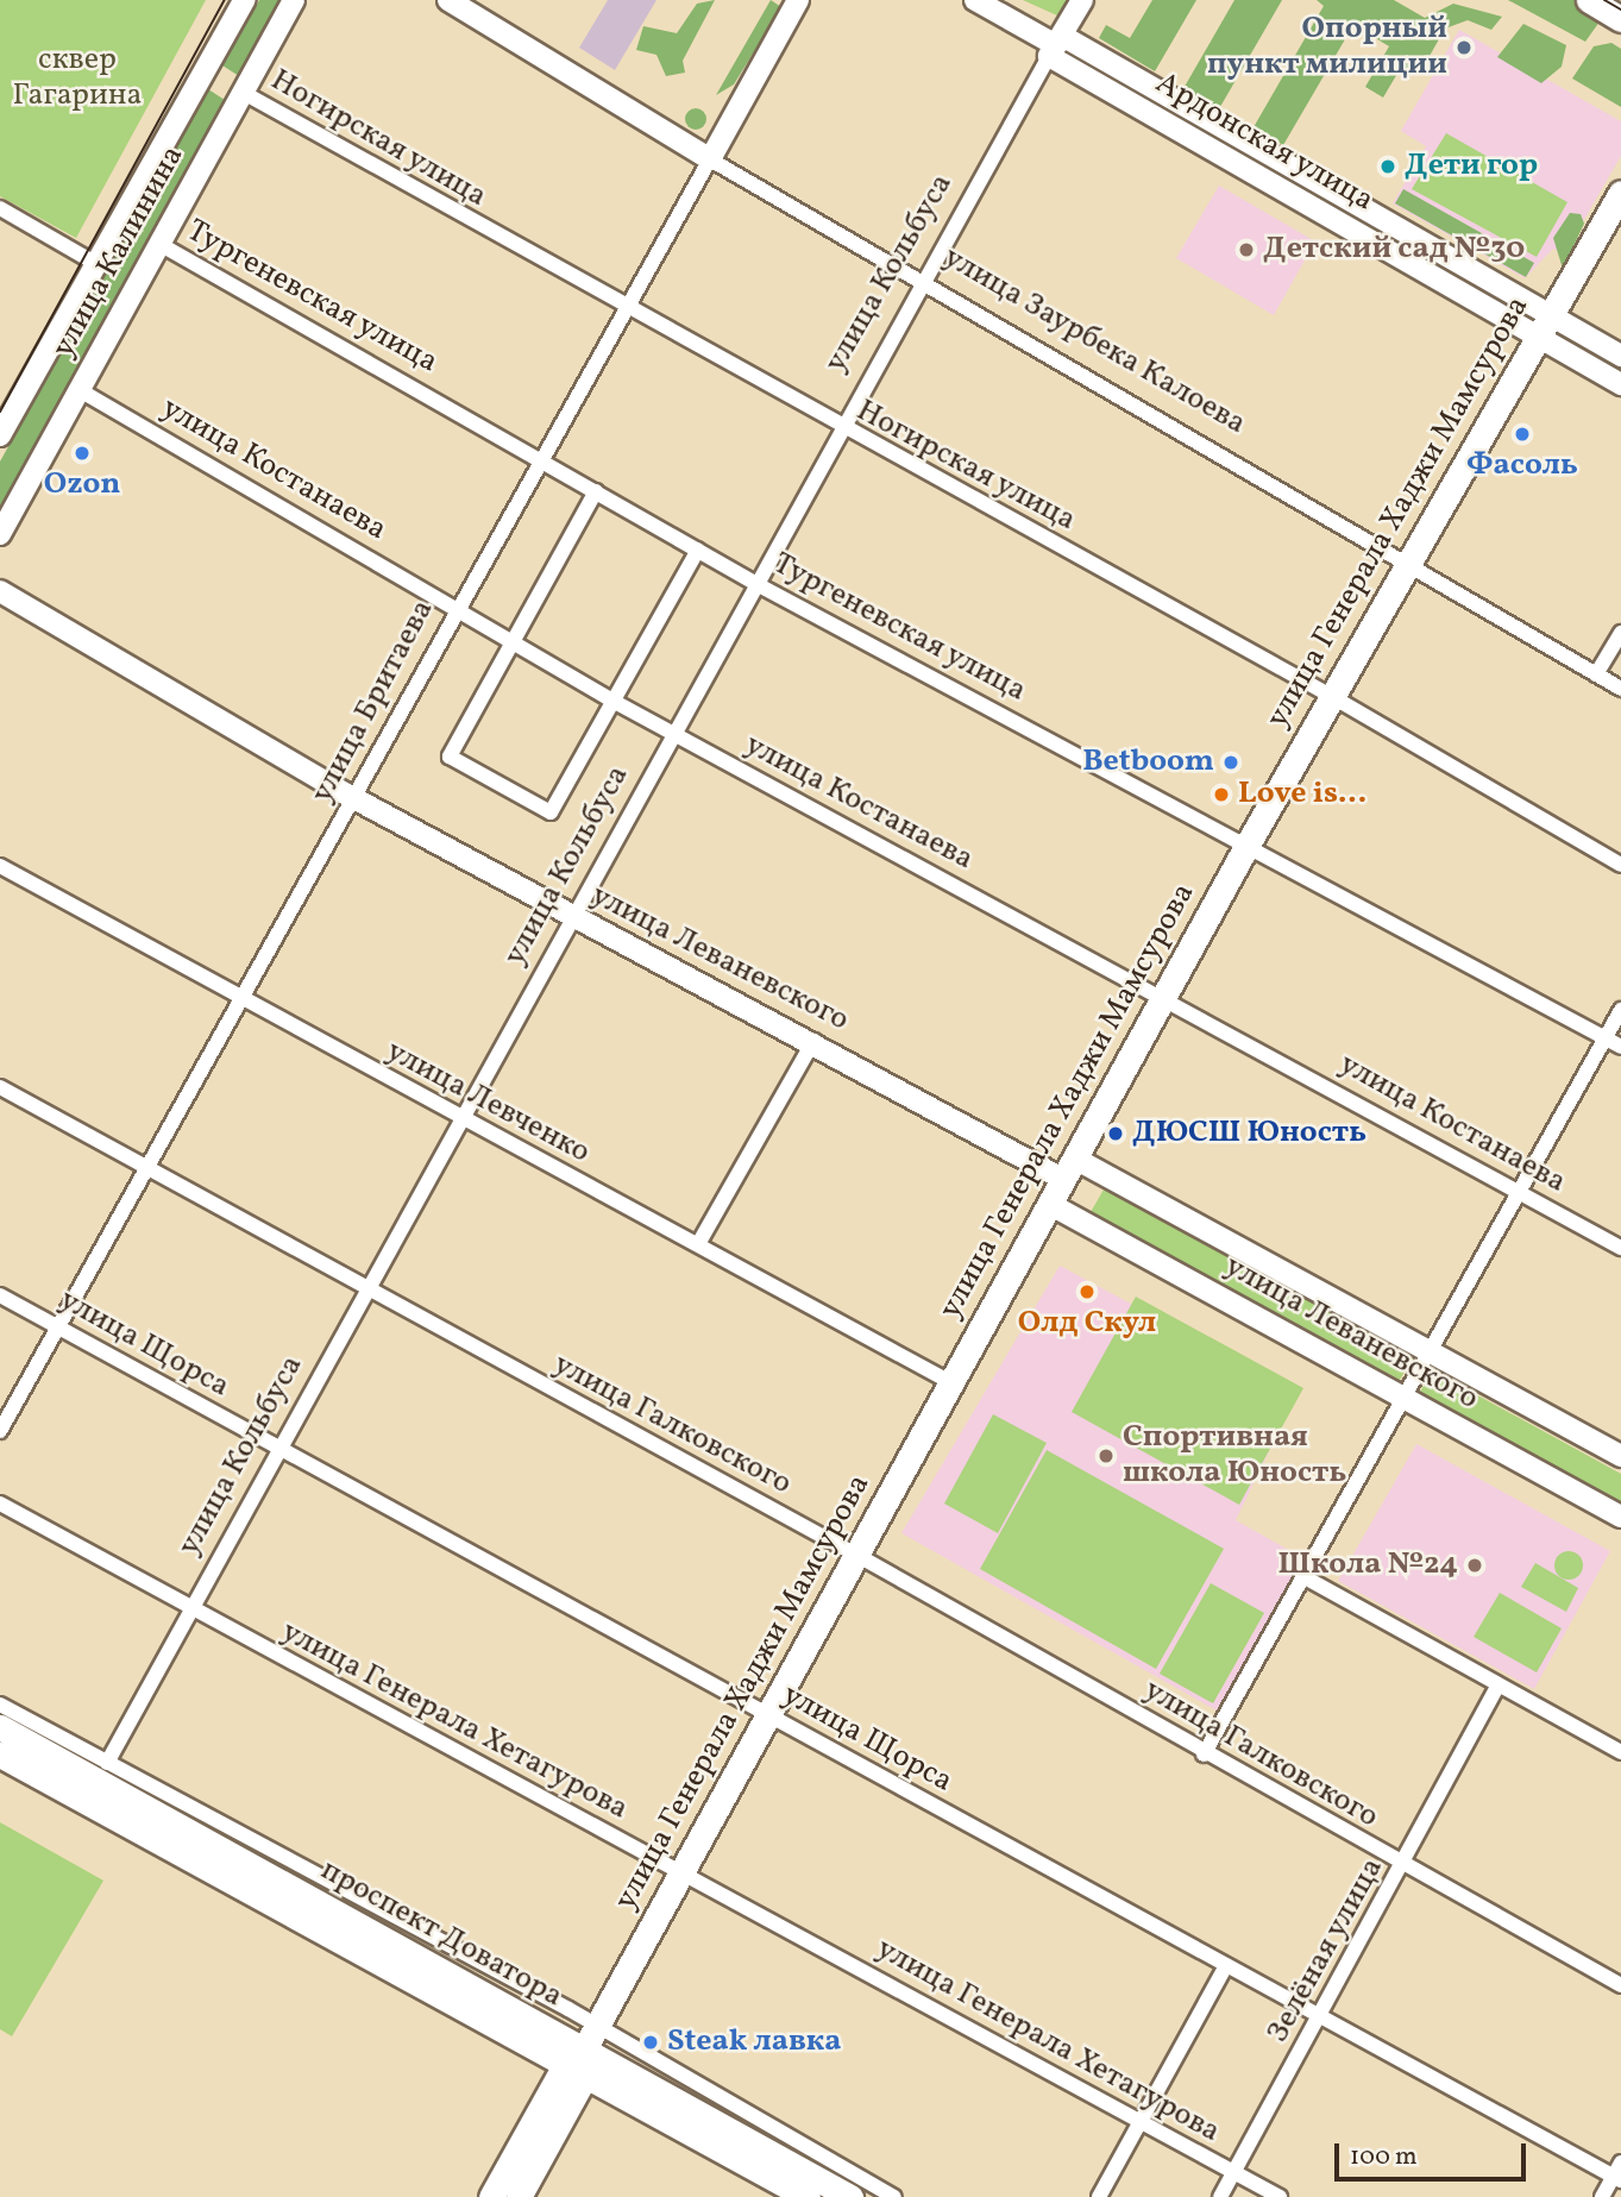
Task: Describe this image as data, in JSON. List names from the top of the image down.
{
  "streets": {
    "main road": ["улица Генерала Хаджи Мамсурова", "проспект Доватора"],
    "street": [
      "Ногирская улица",
      "Ардонская улица",
      "улица Калинина",
      "улица Кольбуса",
      "Тургеневская улица",
      "улица Заурбека Калоева",
      "улица Костанаева",
      "улица Бритаева",
      "улица Леваневского",
      "улица Левченко",
      "улица Щорса",
      "улица Галковского",
      "улица Генерала Хетагурова",
      "Зелёная улица"
    ]
  },
  "crossings": [
    ["Ногирская улица", "улица Калинина"],
    ["Ногирская улица", "улица Кольбуса"],
    ["Ногирская улица", "улица Генерала Хаджи Мамсурова"],
    ["Ногирская улица", "улица Бритаева"],
    ["Ардонская улица", "улица Кольбуса"],
    ["Ардонская улица", "улица Генерала Хаджи Мамсурова"],
    ["улица Калинина", "Тургеневская улица"],
    ["улица Калинина", "улица Костанаева"],
    ["улица Кольбуса", "Тургеневская улица"],
    ["улица Кольбуса", "улица Заурбека Калоева"],
    ["улица Кольбуса", "улица Костанаева"],
    ["улица Кольбуса", "улица Леваневского"],
    ["улица Кольбуса", "улица Левченко"],
    ["улица Кольбуса", "улица Щорса"],
    ["улица Кольбуса", "улица Галковского"],
    ["улица Кольбуса", "улица Генерала Хетагурова"],
    ["улица Кольбуса", "проспект Доватора"],
    ["Тургеневская улица", "улица Генерала Хаджи Мамсурова"],
    ["Тургеневская улица", "улица Бритаева"],
    ["улица Заурбека Калоева", "улица Генерала Хаджи Мамсурова"],
    ["улица Заурбека Калоева", "улица Бритаева"],
    ["улица Костанаева", "улица Генерала Хаджи Мамсурова"],
    ["улица Костанаева", "улица Бритаева"],
    ["улица Генерала Хаджи Мамсурова", "улица Леваневского"],
    ["улица Генерала Хаджи Мамсурова", "улица Левченко"],
    ["улица Генерала Хаджи Мамсурова", "улица Щорса"],
    ["улица Генерала Хаджи Мамсурова", "улица Галковского"],
    ["улица Генерала Хаджи Мамсурова", "улица Генерала Хетагурова"],
    ["улица Генерала Хаджи Мамсурова", "проспект Доватора"],
    ["улица Бритаева", "улица Леваневского"],
    ["улица Бритаева", "улица Левченко"],
    ["улица Бритаева", "улица Щорса"],
    ["улица Бритаева", "улица Галковского"],
    ["улица Щорса", "Зелёная улица"],
    ["улица Галковского", "Зелёная улица"],
    ["улица Генерала Хетагурова", "Зелёная улица"]
  ],
  "parks": ["сквер Гагарина"],
  "places": [
    "Опорный пункт милиции",
    "Дети гор",
    "Детский сад №30",
    "Фасоль",
    "Ozon",
    "Betboom",
    "Love is...",
    "ДЮСШ Юность",
    "Олд Скул",
    "Спортивная школа Юность",
    "Школа №24",
    "Steak лавка"
  ],
  "scale_bar": "100 m"
}
